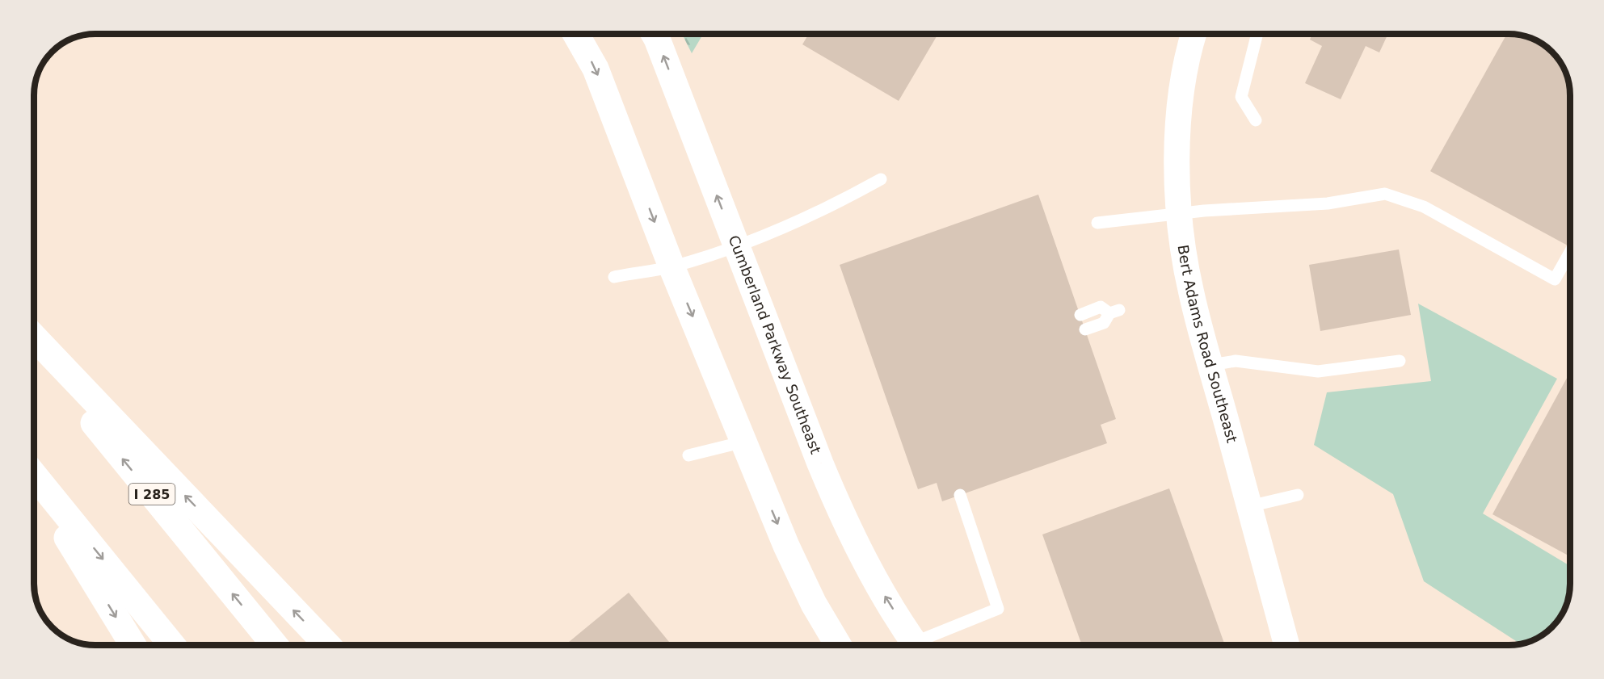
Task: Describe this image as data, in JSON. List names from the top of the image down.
{
  "streets": {
    "main road": ["Cumberland Parkway Southeast", "I 285"],
    "street": ["Bert Adams Road Southeast"]
  }
}
